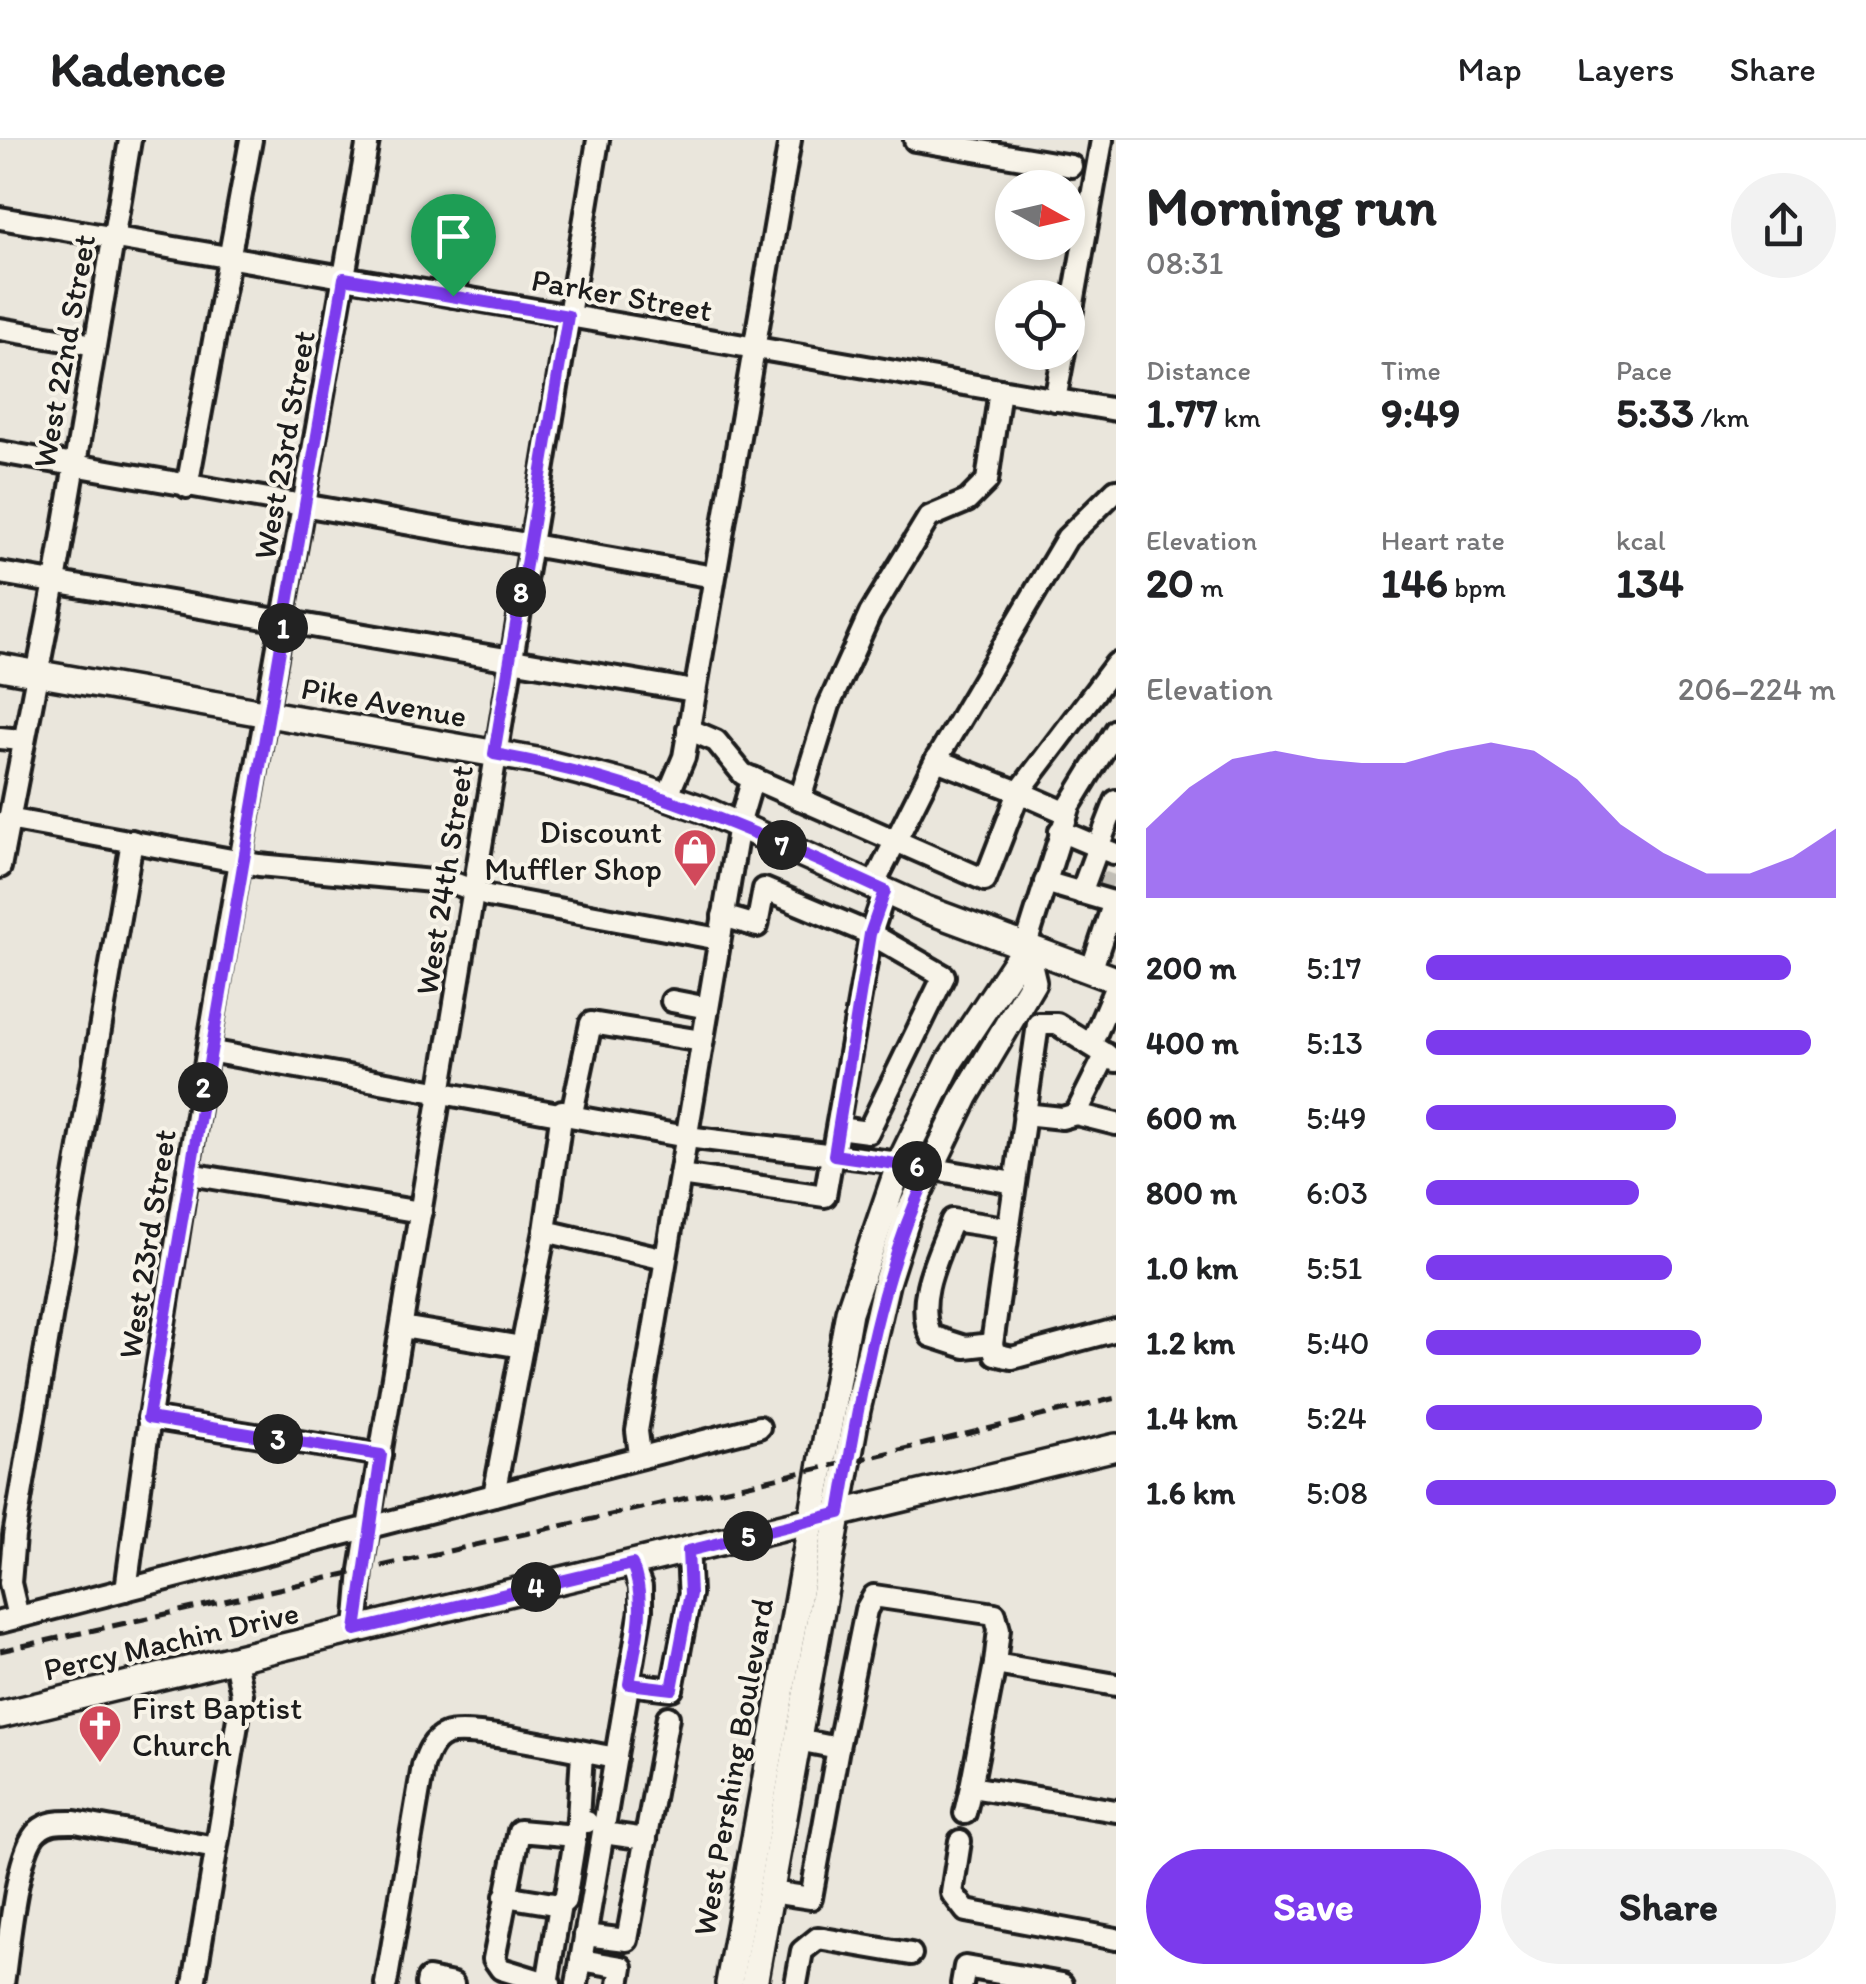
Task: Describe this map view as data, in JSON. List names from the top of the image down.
{
  "streets": {
    "main road": ["Pike Avenue", "Percy Machin Drive", "West Pershing Boulevard"],
    "street": [
      "Parker Street",
      "West 22nd Street",
      "West 23rd Street",
      "West 24th Street"
    ]
  },
  "crossings": [
    ["Parker Street", "West 22nd Street"],
    ["Parker Street", "West 23rd Street"],
    ["Parker Street", "West 24th Street"],
    ["West 22nd Street", "Pike Avenue"],
    ["West 23rd Street", "Pike Avenue"],
    ["Pike Avenue", "West 24th Street"],
    ["Pike Avenue", "West Pershing Boulevard"],
    ["West 24th Street", "Percy Machin Drive"],
    ["Percy Machin Drive", "West Pershing Boulevard"]
  ],
  "places": {
    "shop": ["Discount Muffler Shop"],
    "church": ["First Baptist Church"]
  },
  "north": "right",
  "page": {
    "header": "Kadence",
    "nav": ["Map", "Layers", "Share"],
    "heading": ["Morning run", "08:31"],
    "stats": [
      ["Distance", "1.77 km"],
      ["Time", "9:49"],
      ["Pace", "5:33 /km"],
      ["Elevation", "20 m"],
      ["Heart rate", "146 bpm"],
      ["kcal", "134"]
    ],
    "pins": [
      "8",
      "1",
      "7",
      "2",
      "6",
      "3",
      "5",
      "4"
    ],
    "chart": ["Elevation", "206–224 m"],
    "list": [
      {
        "name": "200 m",
        "note": "5:17"
      },
      {
        "name": "400 m",
        "note": "5:13"
      },
      {
        "name": "600 m",
        "note": "5:49"
      },
      {
        "name": "800 m",
        "note": "6:03"
      },
      {
        "name": "1.0 km",
        "note": "5:51"
      },
      {
        "name": "1.2 km",
        "note": "5:40"
      },
      {
        "name": "1.4 km",
        "note": "5:24"
      },
      {
        "name": "1.6 km",
        "note": "5:08"
      }
    ],
    "buttons": ["Save", "Share"]
  }
}
